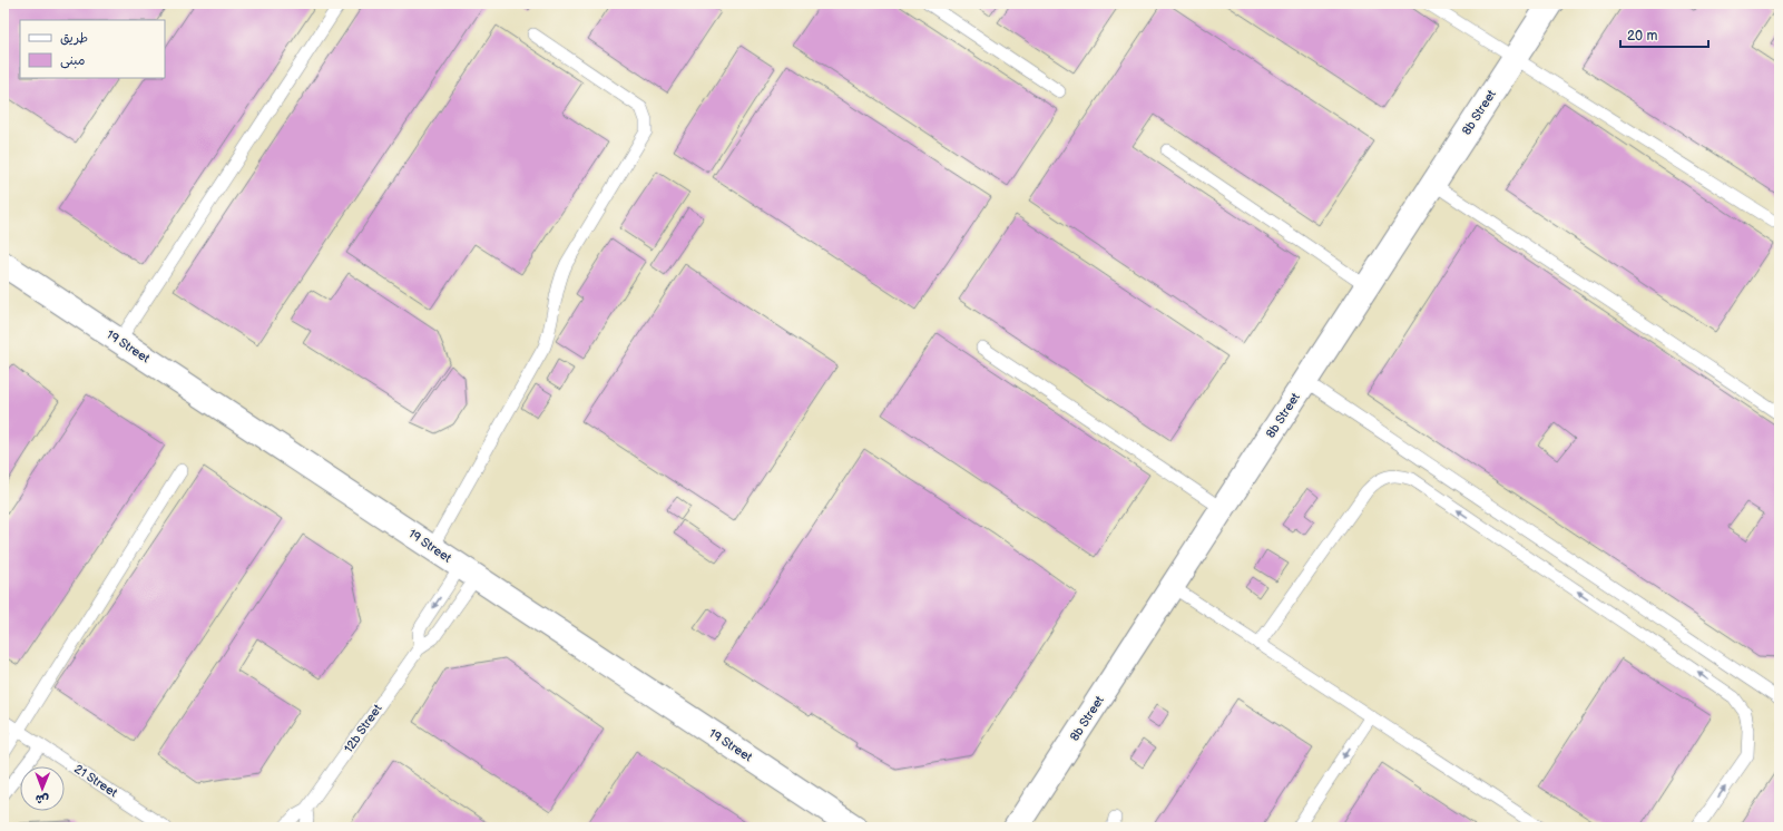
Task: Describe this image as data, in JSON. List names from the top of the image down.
{
  "streets": {
    "street": ["8b Street", "19 Street"],
    "lane": ["12b Street", "21 Street"]
  },
  "crossings": [
    ["19 Street", "12b Street"]
  ],
  "legend": ["طريق", "مبنى"],
  "scale_bar": "20 m",
  "north": "bottom"
}
